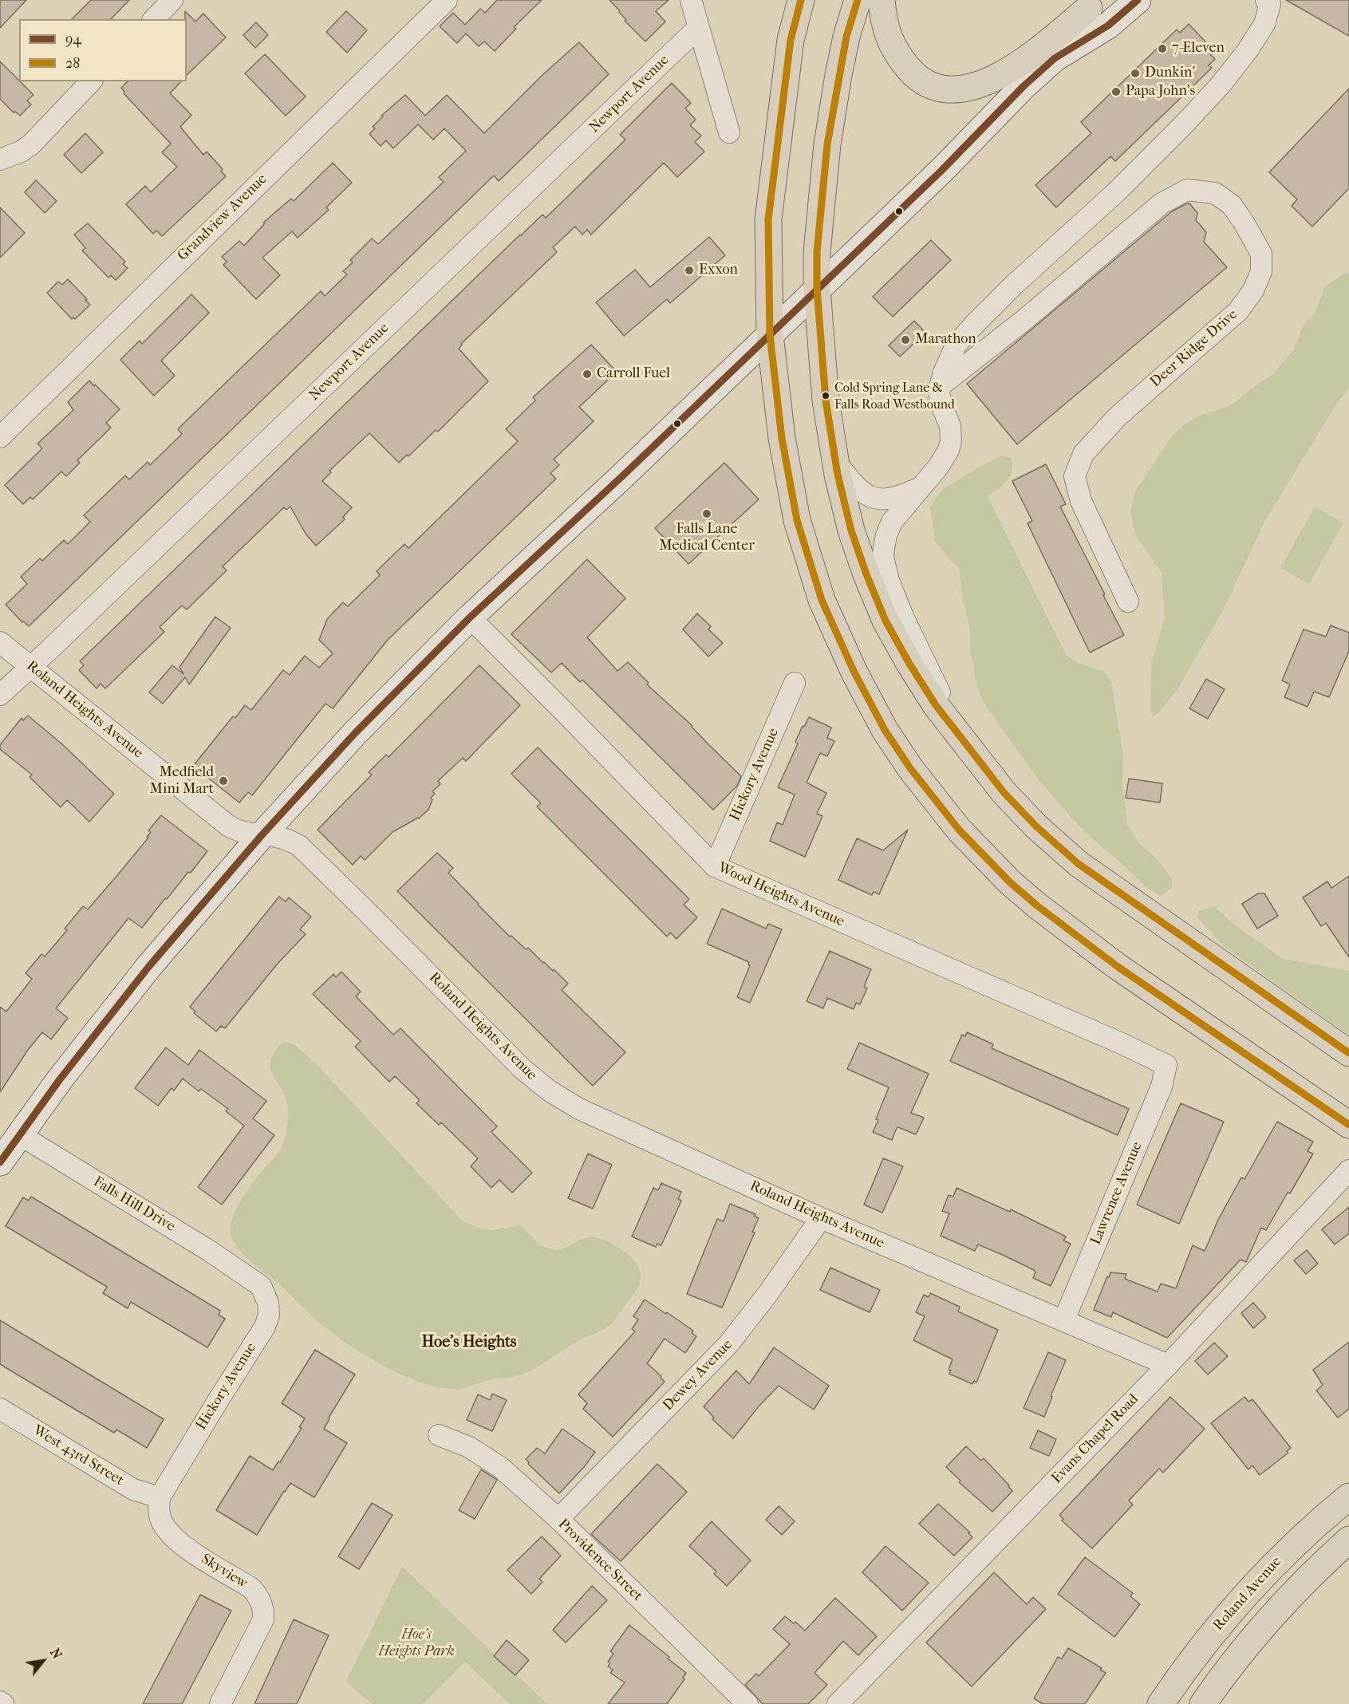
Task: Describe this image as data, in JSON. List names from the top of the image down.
{
  "streets": {
    "main road": ["Roland Avenue"],
    "street": [
      "Newport Avenue",
      "Grandview Avenue",
      "Deer Ridge Drive",
      "Roland Heights Avenue",
      "Hickory Avenue",
      "Wood Heights Avenue",
      "Lawrence Avenue",
      "Falls Hill Drive",
      "Dewey Avenue",
      "Evans Chapel Road",
      "West 43rd Street",
      "Providence Street",
      "Skyview"
    ]
  },
  "crossings": [
    ["Newport Avenue", "Roland Heights Avenue"],
    ["Roland Heights Avenue", "Lawrence Avenue"],
    ["Roland Heights Avenue", "Dewey Avenue"],
    ["Roland Heights Avenue", "Evans Chapel Road"],
    ["Hickory Avenue", "Wood Heights Avenue"],
    ["Hickory Avenue", "Falls Hill Drive"],
    ["Hickory Avenue", "West 43rd Street"],
    ["Hickory Avenue", "Skyview"],
    ["Wood Heights Avenue", "Lawrence Avenue"],
    ["Dewey Avenue", "Providence Street"],
    ["West 43rd Street", "Skyview"]
  ],
  "districts": ["Hoe's Heights"],
  "parks": ["Hoe's Heights Park"],
  "places": [
    "7-Eleven",
    "Dunkin'",
    "Papa John's",
    "Exxon",
    "Marathon",
    "Carroll Fuel",
    "Cold Spring Lane & Falls Road Westbound",
    "Falls Lane Medical Center",
    "Medfield Mini Mart"
  ],
  "lines": ["transit line 94", "transit line 28"],
  "legend": ["94", "28"],
  "north": "top right"
}
